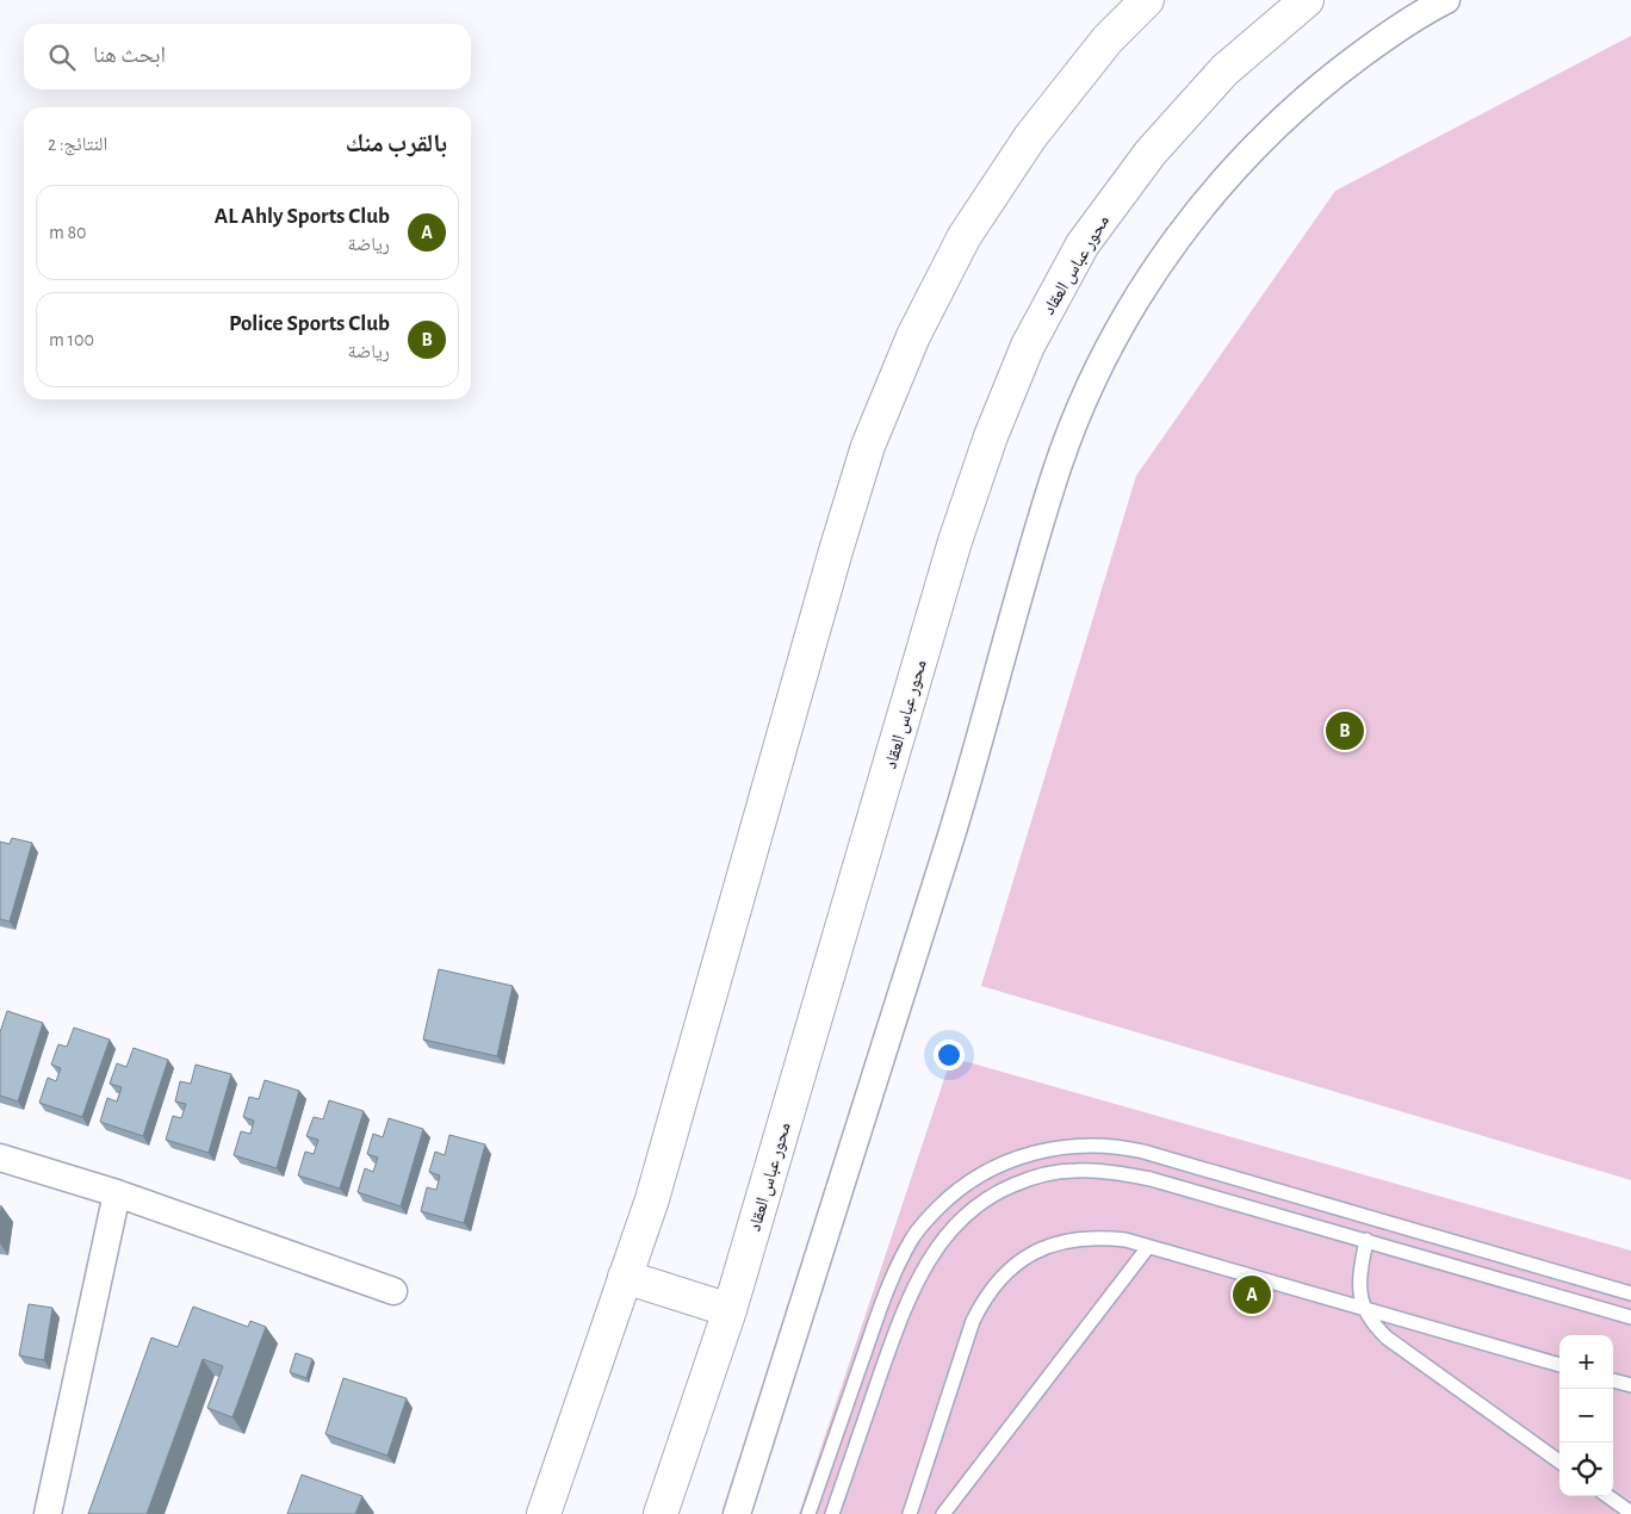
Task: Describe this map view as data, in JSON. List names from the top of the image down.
{
  "streets": {
    "main road": ["محور عباس العقاد"]
  },
  "page": {
    "search": "ابحث هنا",
    "heading": ["بالقرب منك", "النتائج: 2"],
    "list": [
      {
        "mark": "A",
        "name": "AL Ahly Sports Club",
        "note": "رياضة",
        "value": "80 m"
      },
      {
        "mark": "B",
        "name": "Police Sports Club",
        "note": "رياضة",
        "value": "100 m"
      }
    ],
    "pins": ["B", "A"],
    "map_buttons": ["+", "−"]
  }
}
